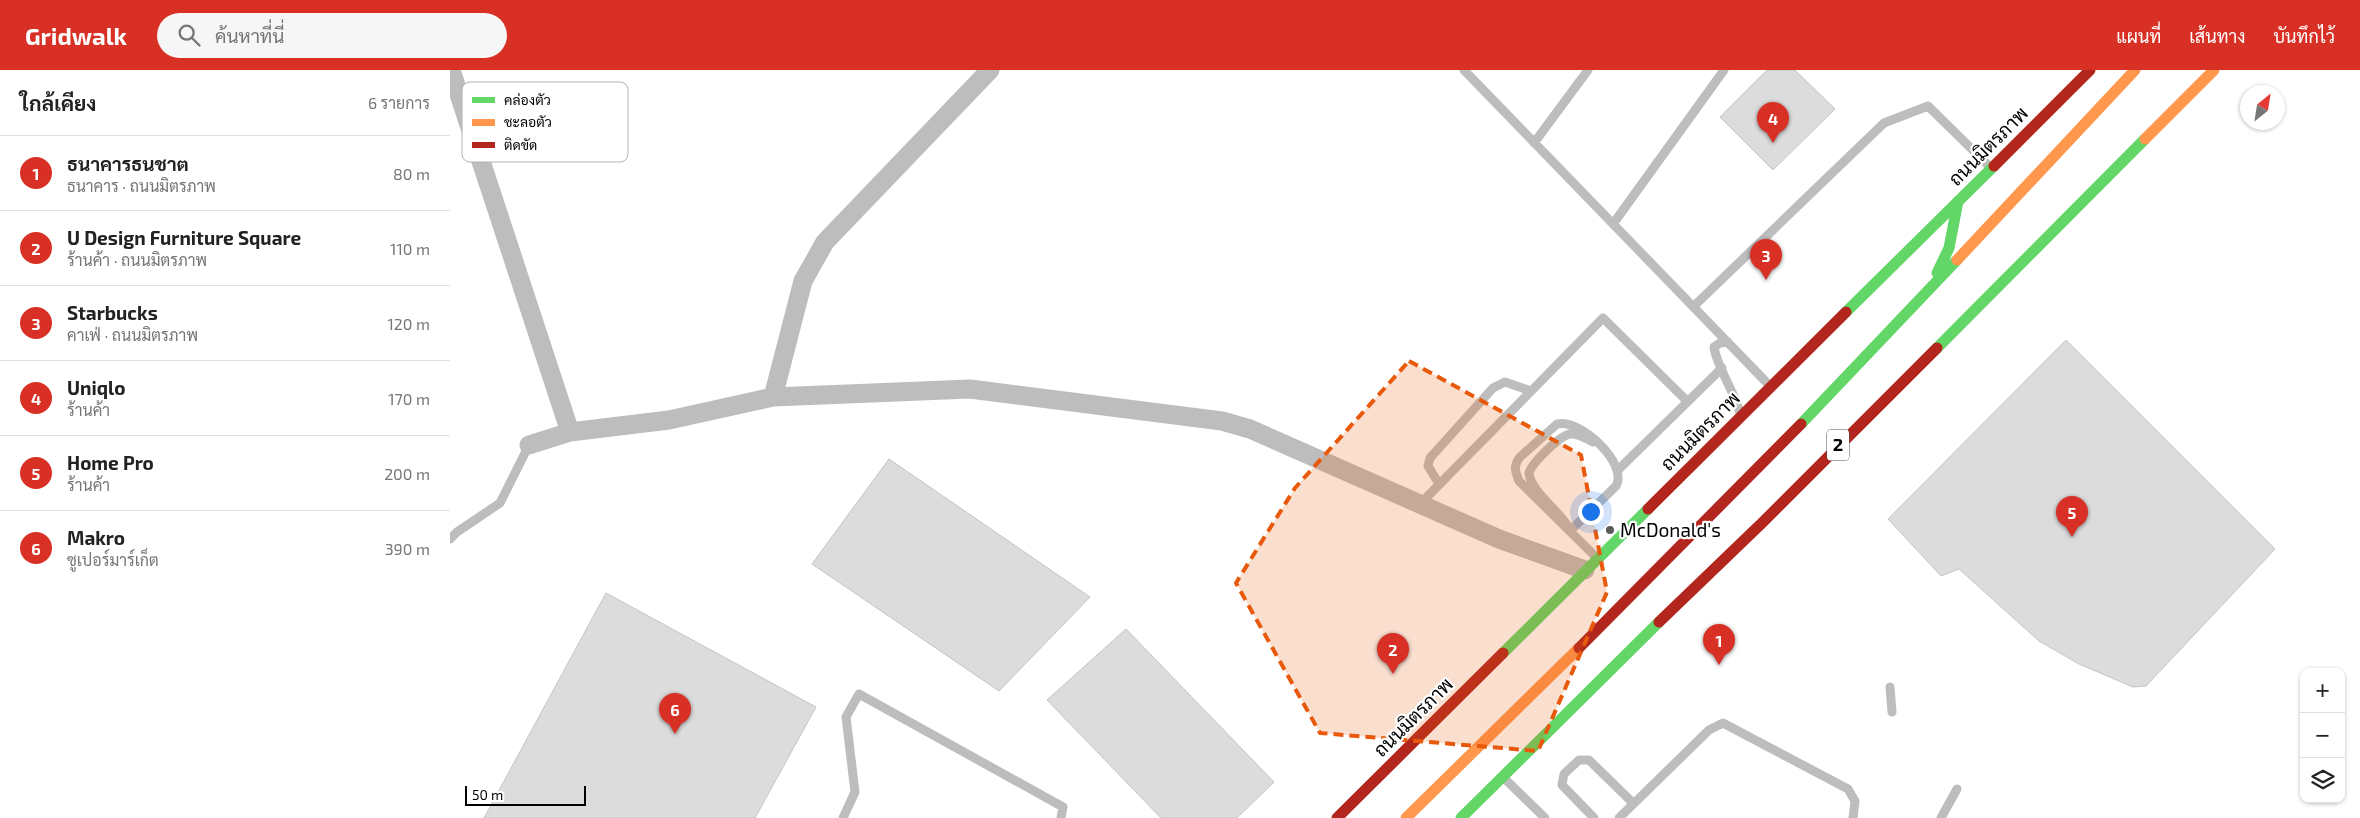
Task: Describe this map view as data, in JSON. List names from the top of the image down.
{
  "streets": {
    "main road": ["ถนนมิตรภาพ", "2"]
  },
  "places": ["McDonald's"],
  "legend": ["คล่องตัว", "ชะลอตัว", "ติดขัด"],
  "scale_bar": "50 m",
  "north": "top right",
  "page": {
    "header": "Gridwalk",
    "search": "ค้นหาที่นี่",
    "nav": ["แผนที่", "เส้นทาง", "บันทึกไว้"],
    "heading": ["ใกล้เคียง", "6 รายการ"],
    "pins": [
      "4",
      "3",
      "5",
      "1",
      "2",
      "6"
    ],
    "list": [
      {
        "mark": "1",
        "name": "ธนาคารธนชาต",
        "note": "ธนาคาร · ถนนมิตรภาพ",
        "value": "80 m"
      },
      {
        "mark": "2",
        "name": "U Design Furniture Square",
        "note": "ร้านค้า · ถนนมิตรภาพ",
        "value": "110 m"
      },
      {
        "mark": "3",
        "name": "Starbucks",
        "note": "คาเฟ่ · ถนนมิตรภาพ",
        "value": "120 m"
      },
      {
        "mark": "4",
        "name": "Uniqlo",
        "note": "ร้านค้า",
        "value": "170 m"
      },
      {
        "mark": "5",
        "name": "Home Pro",
        "note": "ร้านค้า",
        "value": "200 m"
      },
      {
        "mark": "6",
        "name": "Makro",
        "note": "ซูเปอร์มาร์เก็ต",
        "value": "390 m"
      }
    ],
    "map_buttons": ["+", "−"],
    "scale": "50 m"
  }
}
